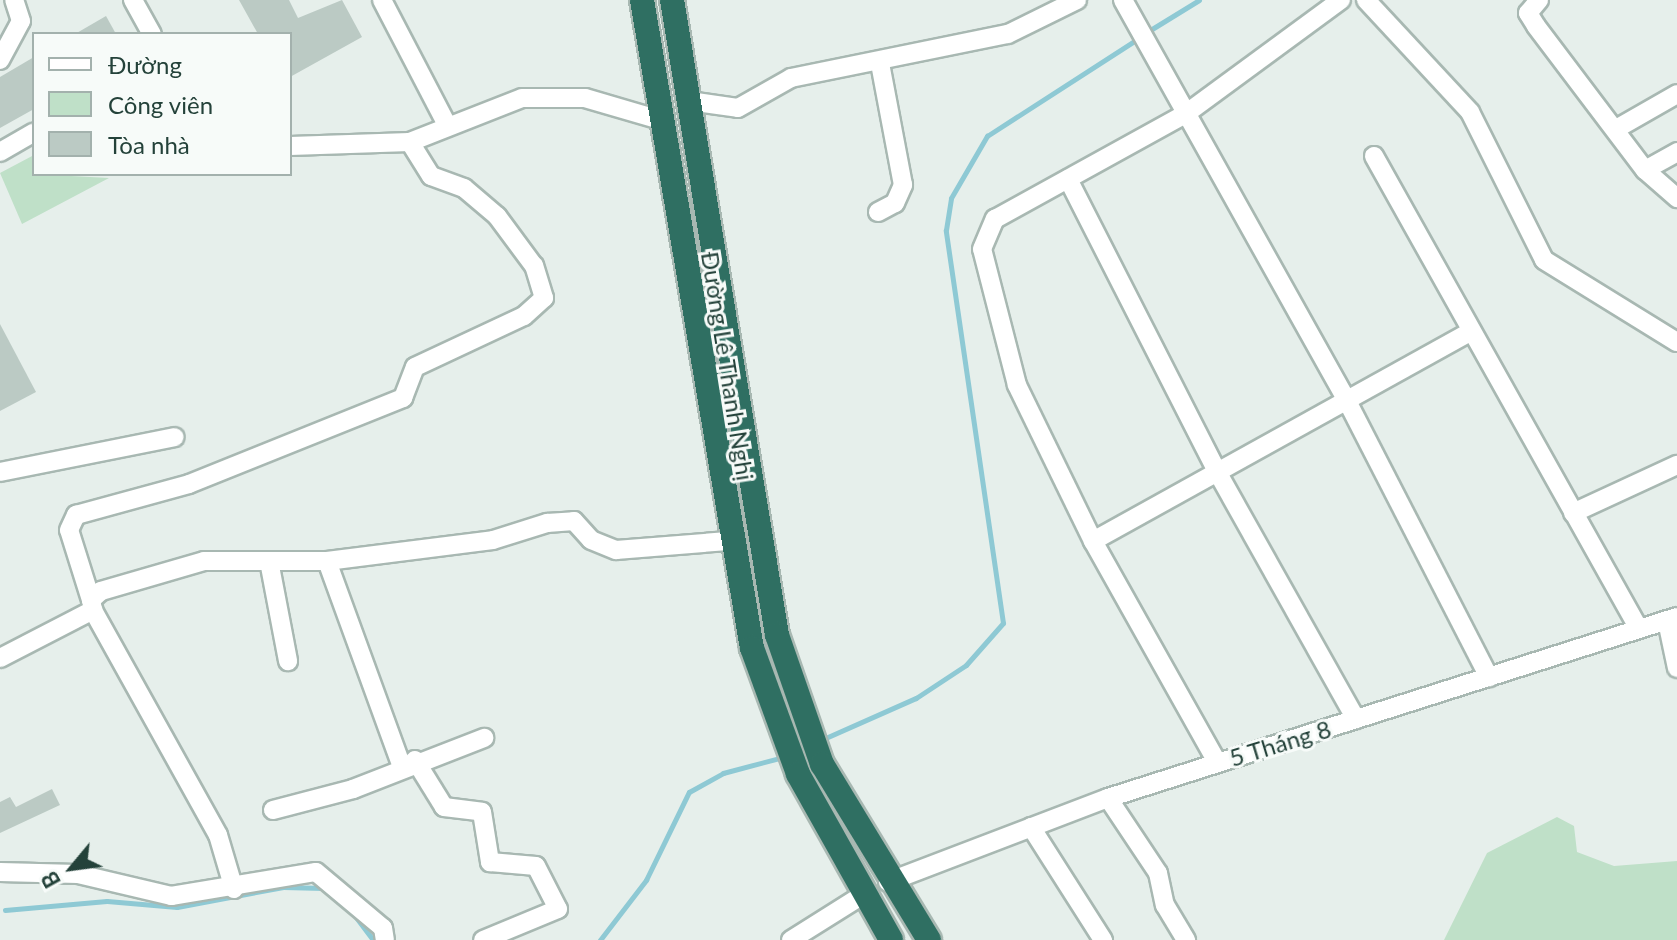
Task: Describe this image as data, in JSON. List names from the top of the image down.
{
  "streets": {
    "highway": ["Đường Lê Thanh Nghị"],
    "street": ["5 Tháng 8"]
  },
  "crossings": [
    ["Đường Lê Thanh Nghị", "5 Tháng 8"]
  ],
  "legend": ["Đường", "Công viên", "Tòa nhà"],
  "north": "bottom left"
}
